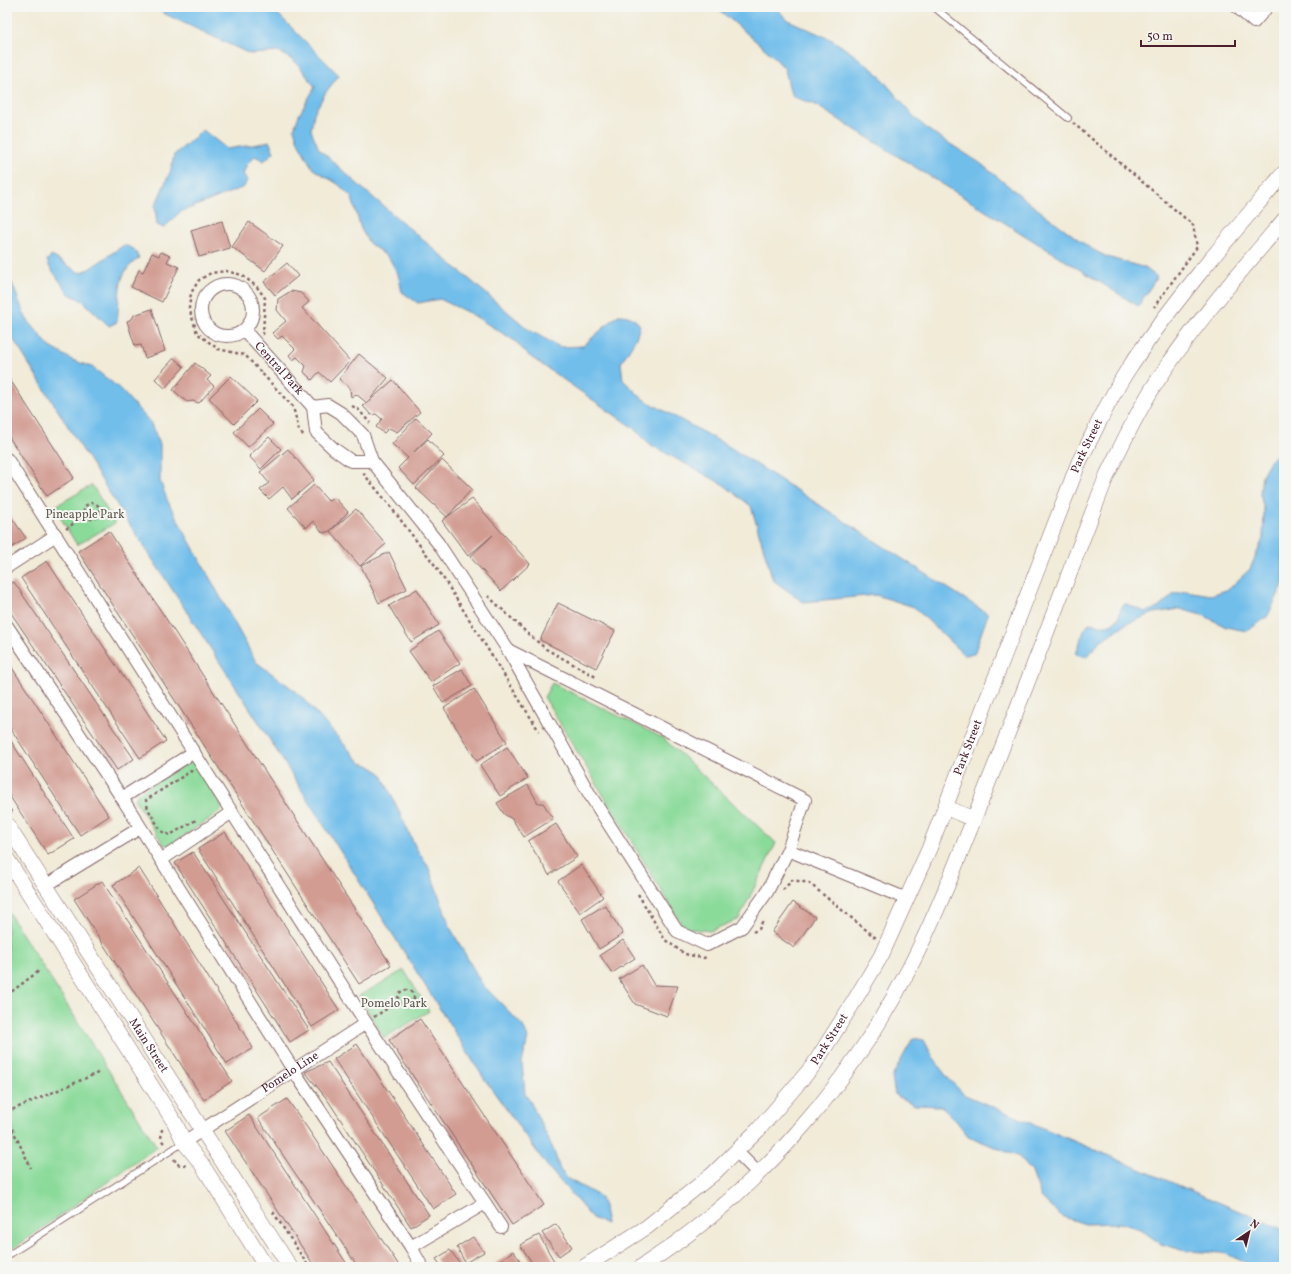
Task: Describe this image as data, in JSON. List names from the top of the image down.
{
  "streets": {
    "street": [
      "Central Park",
      "Park Street",
      "Main Street",
      "Pomelo Line"
    ]
  },
  "crossings": [
    ["Main Street", "Pomelo Line"]
  ],
  "parks": ["Pineapple Park", "Pomelo Park"],
  "scale_bar": "50 m",
  "north": "top right"
}
